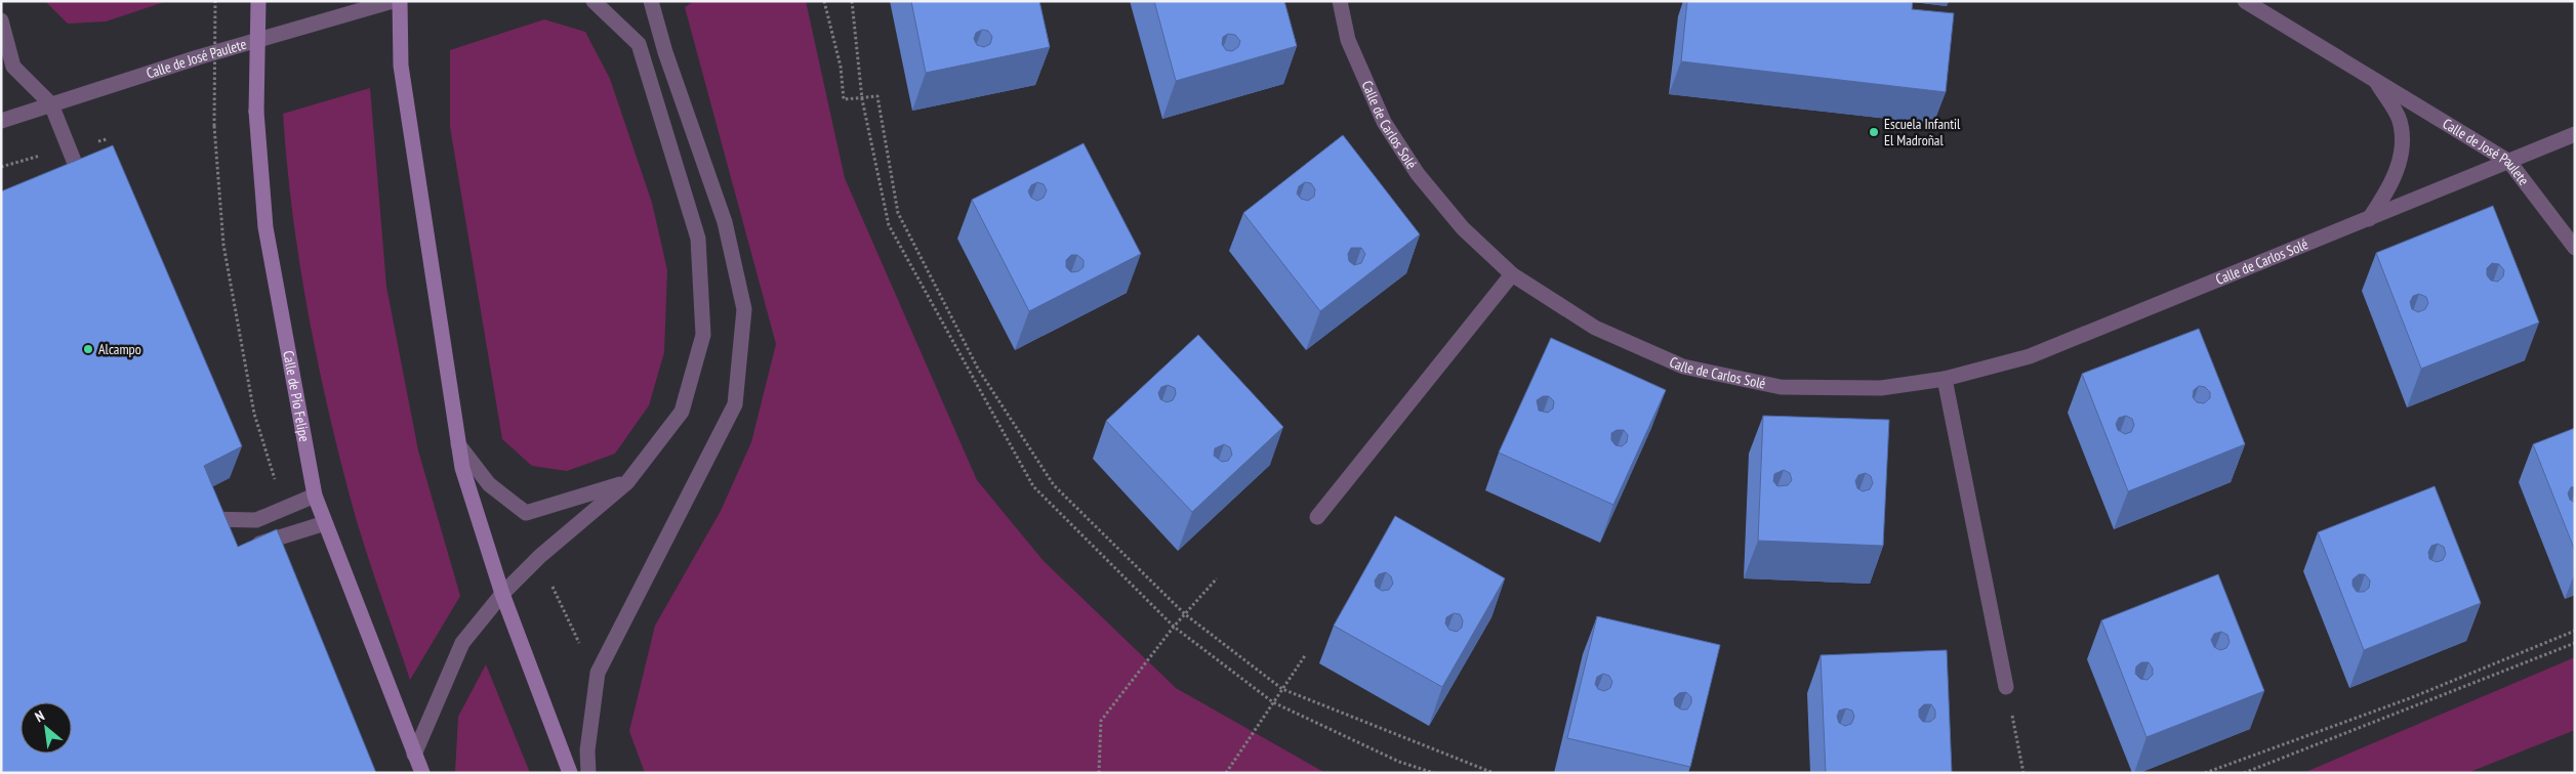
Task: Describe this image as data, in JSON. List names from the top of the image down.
{
  "streets": {
    "street": ["Calle de José Paulete", "Calle de Carlos Solé", "Calle de Pío Felipe"]
  },
  "crossings": [
    ["Calle de José Paulete", "Calle de Carlos Solé"]
  ],
  "places": ["Escuela Infantil El Madroñal", "Alcampo"],
  "north": "top left"
}
